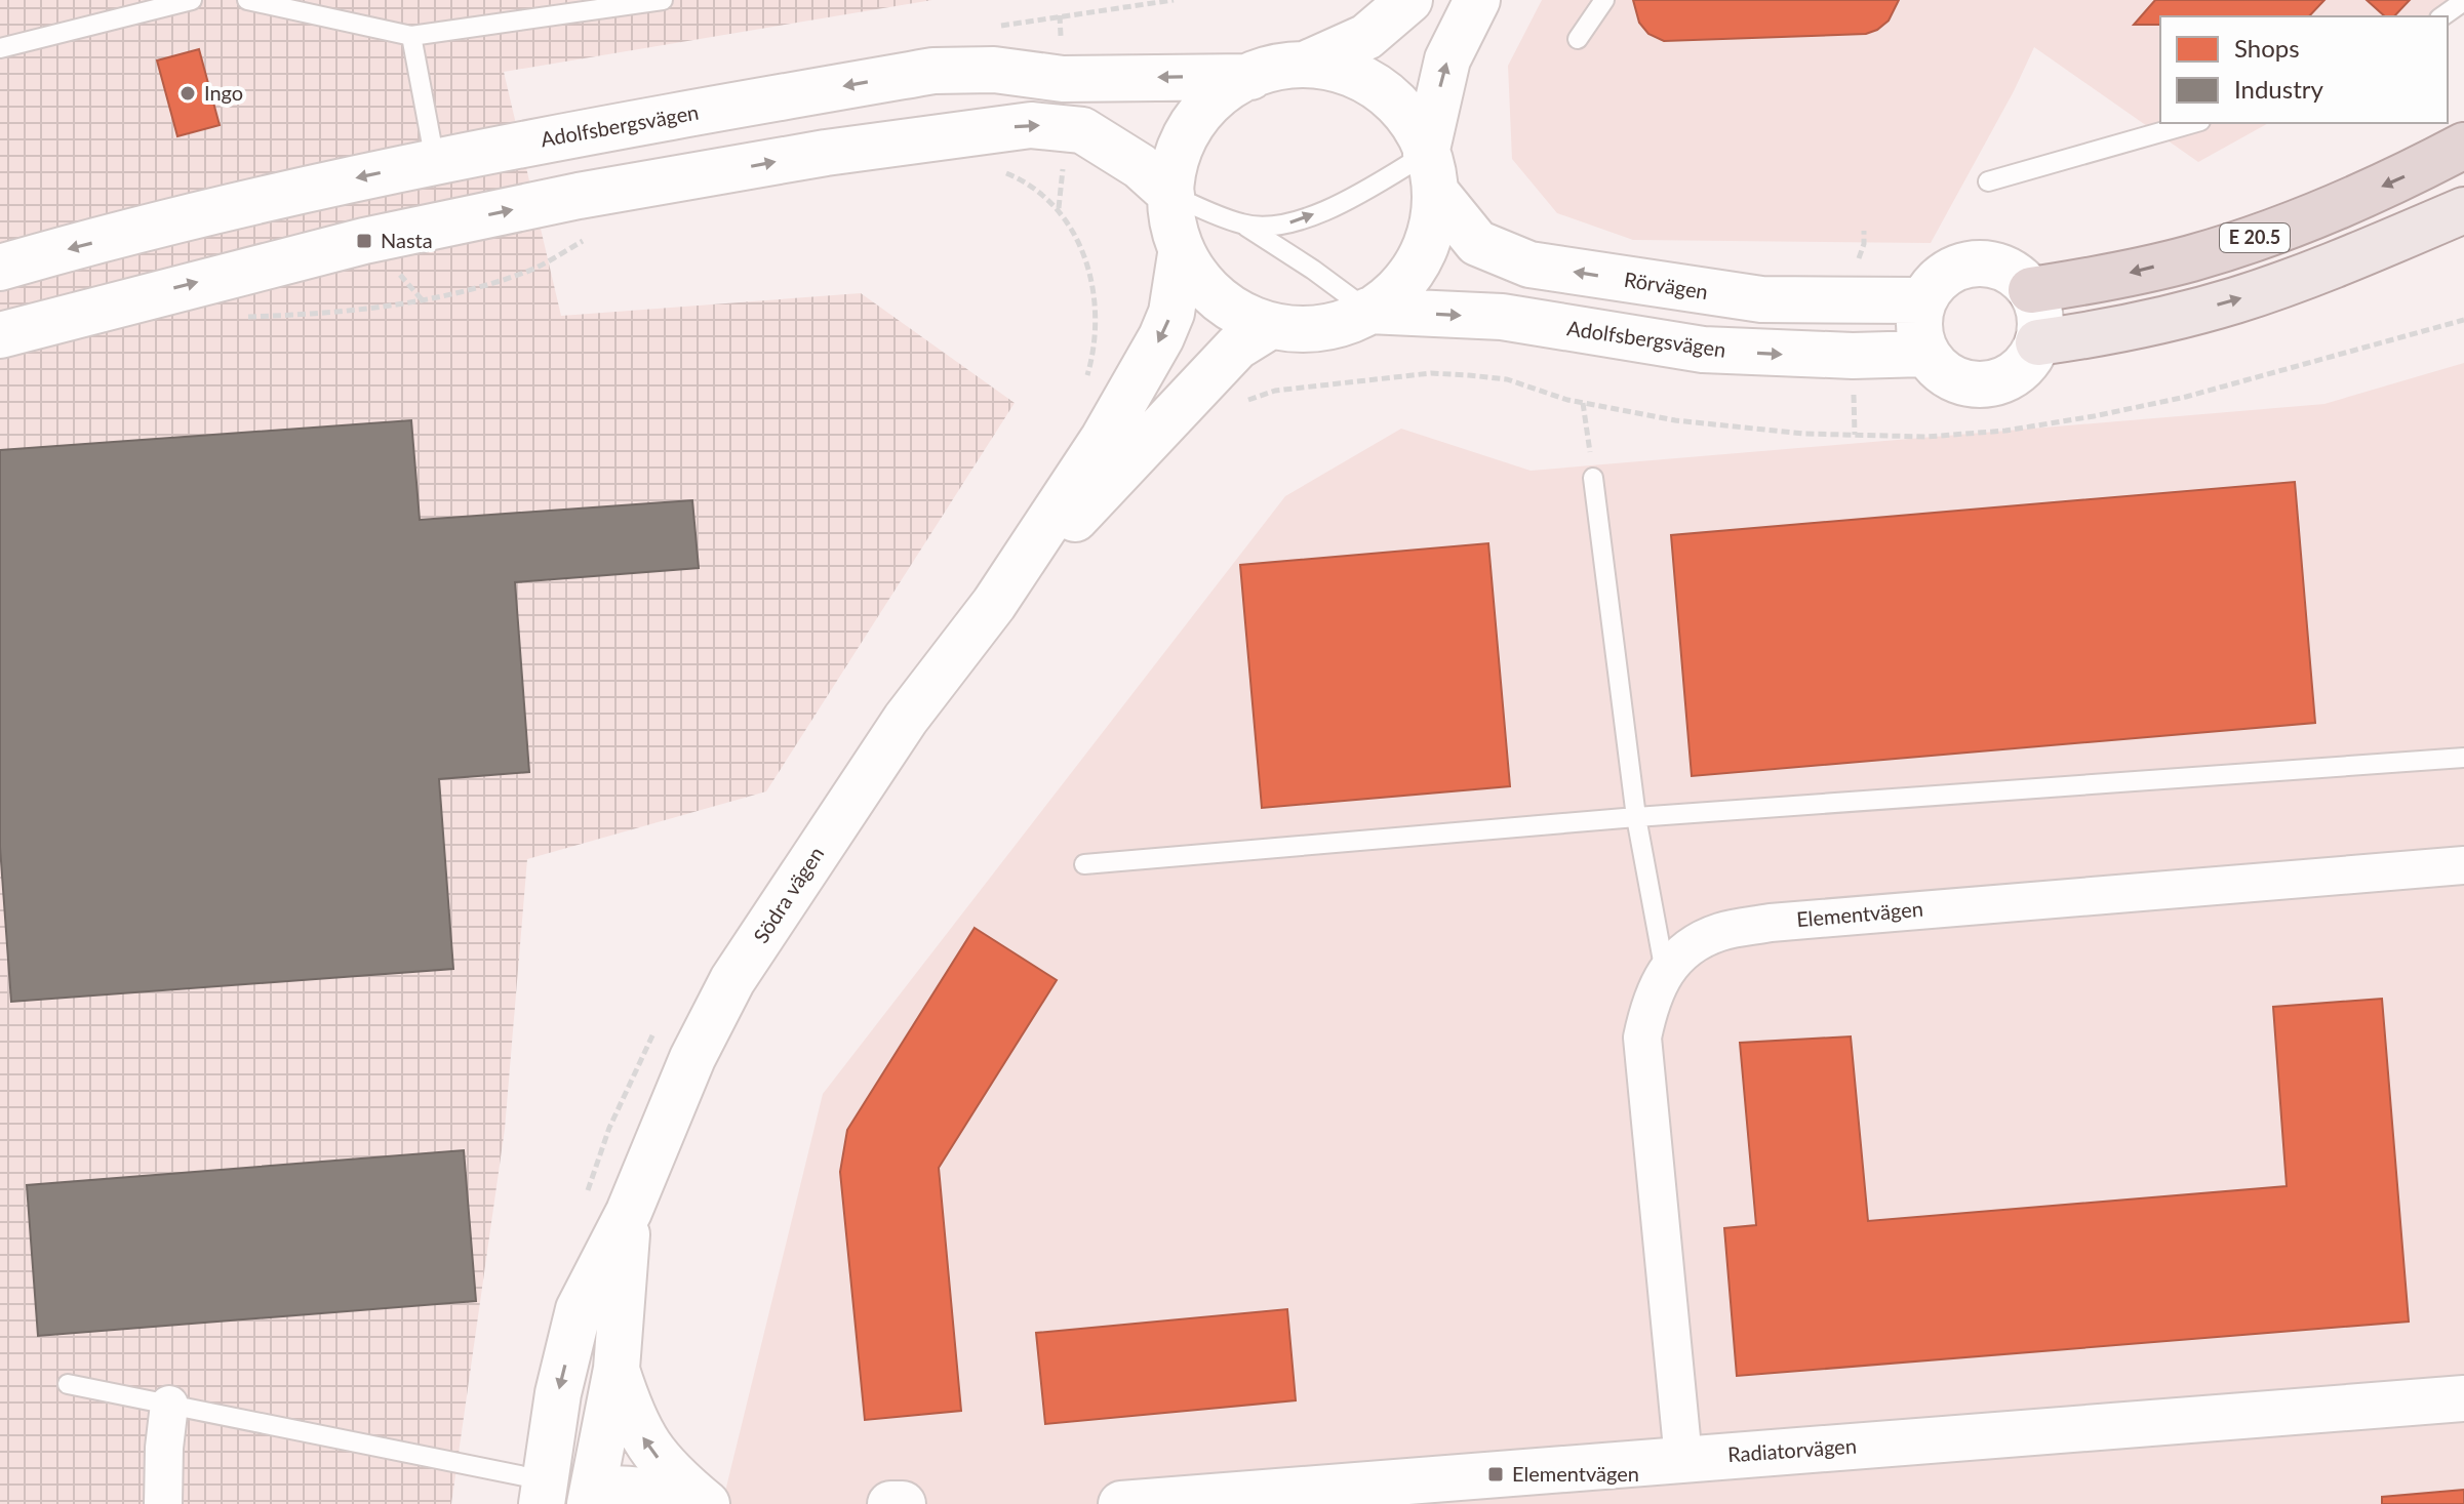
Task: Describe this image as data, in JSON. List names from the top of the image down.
{
  "streets": {
    "highway": ["E 20.5"],
    "main road": [
      "Adolfsbergsvägen",
      "Rörvägen",
      "Södra vägen",
      "Radiatorvägen"
    ],
    "street": ["Elementvägen"]
  },
  "crossings": [
    ["Adolfsbergsvägen", "E 20.5"],
    ["Adolfsbergsvägen", "Rörvägen"],
    ["E 20.5", "Rörvägen"],
    ["Elementvägen", "Radiatorvägen"]
  ],
  "one_way": ["Rörvägen"],
  "places": {
    "other": ["Ingo"],
    "transit": ["Nasta", "Elementvägen"]
  },
  "legend": ["Shops", "Industry"]
}
